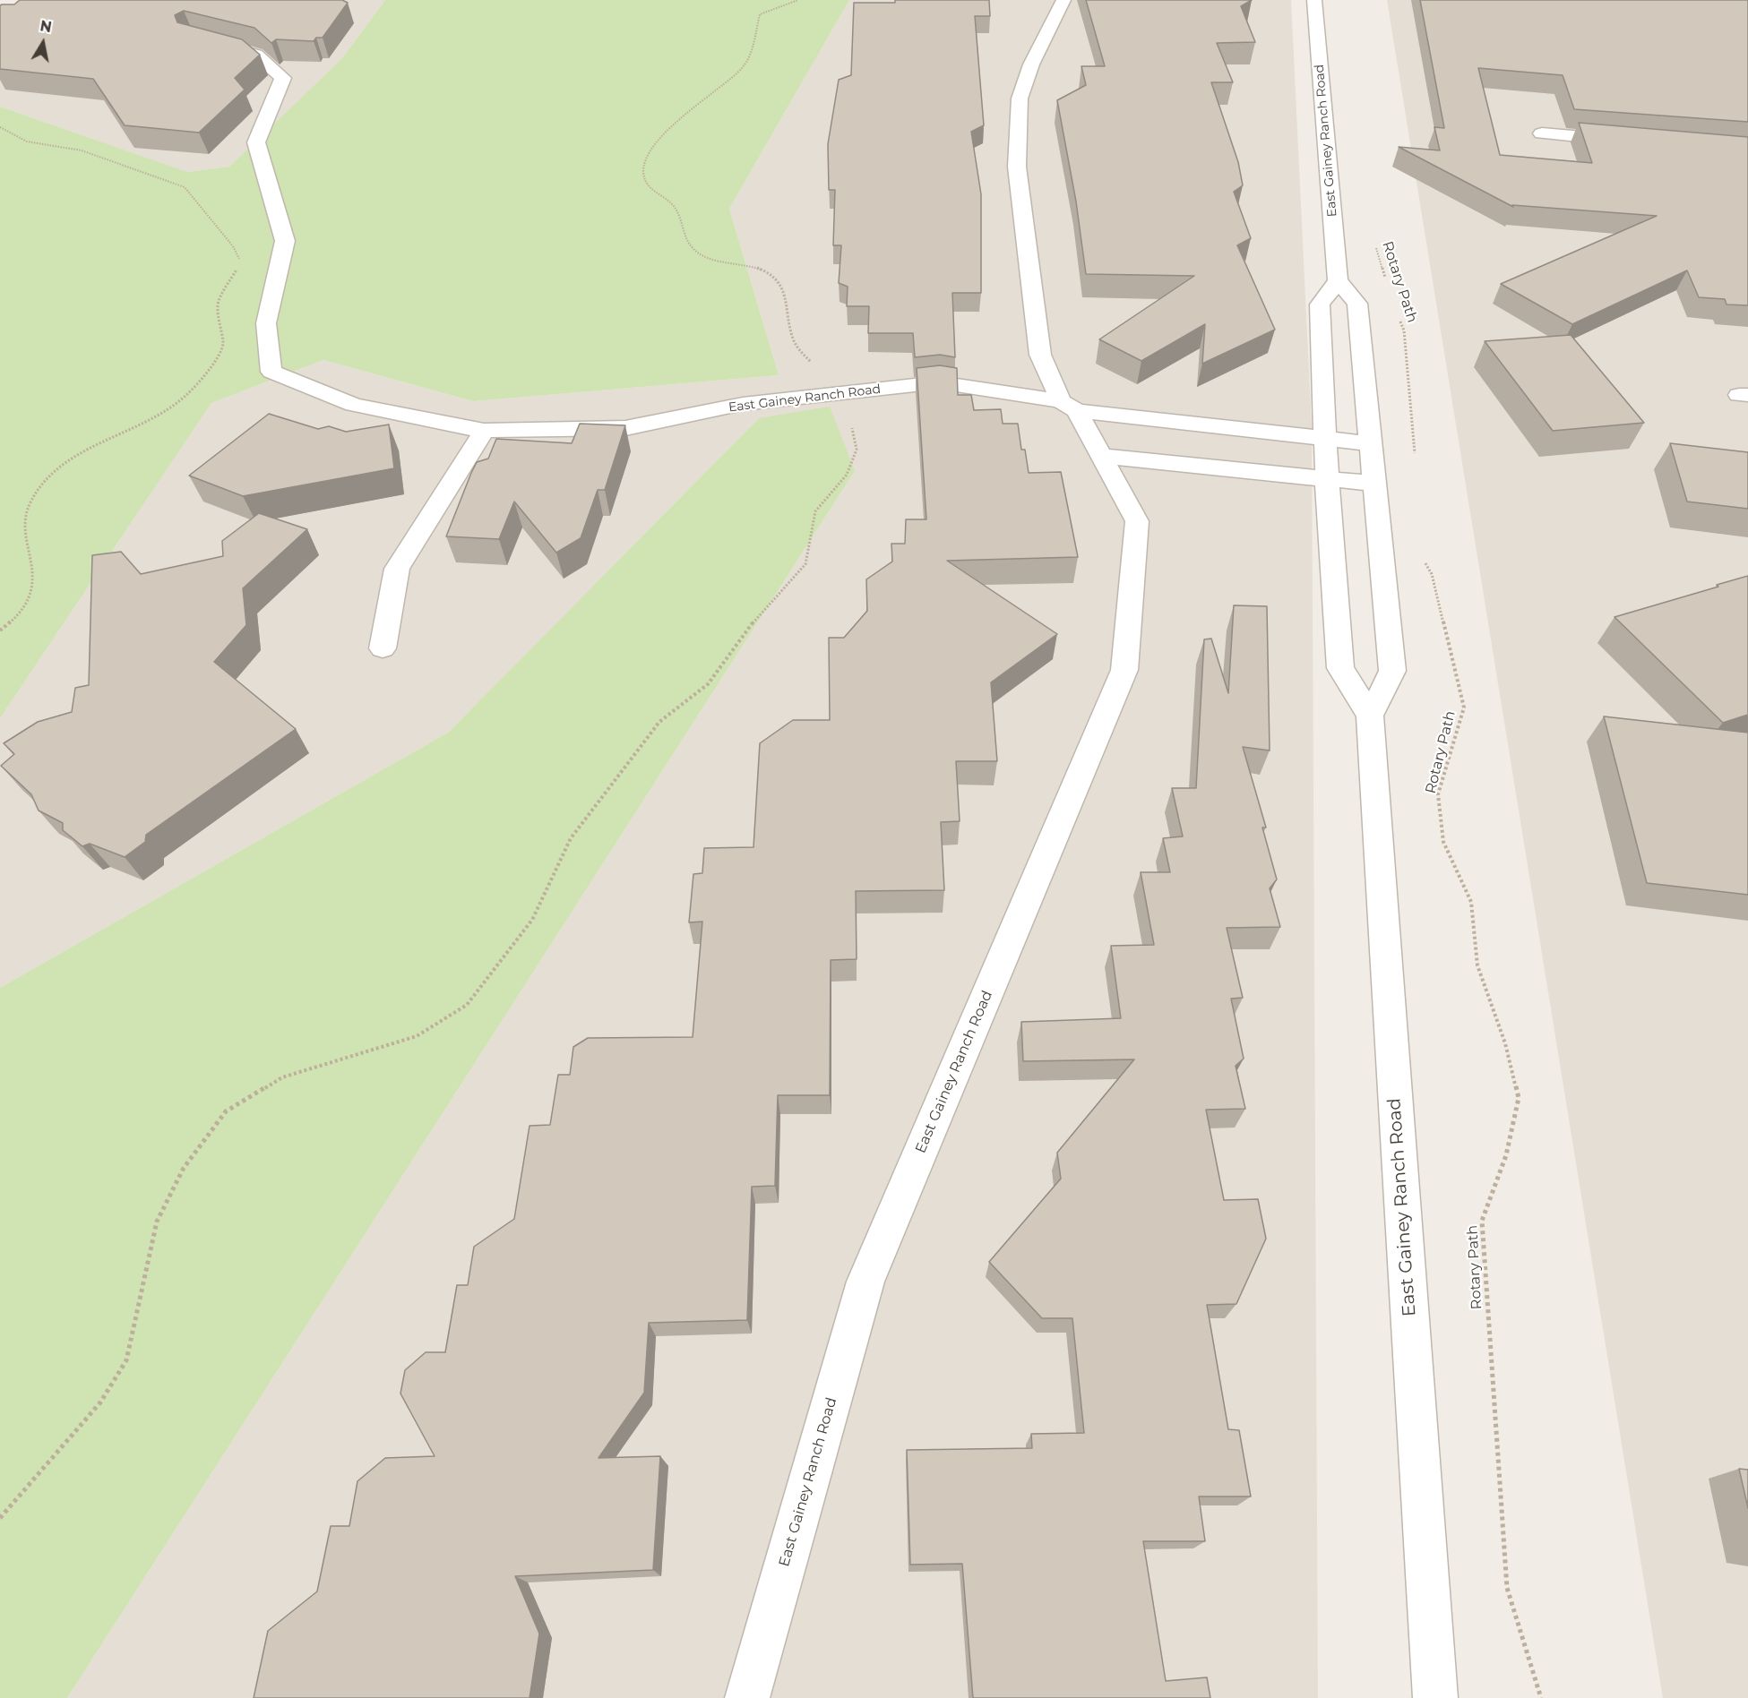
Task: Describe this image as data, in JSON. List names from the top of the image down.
{
  "streets": {
    "street": ["East Gainey Ranch Road"],
    "path": ["Rotary Path"]
  },
  "north": "top"
}
